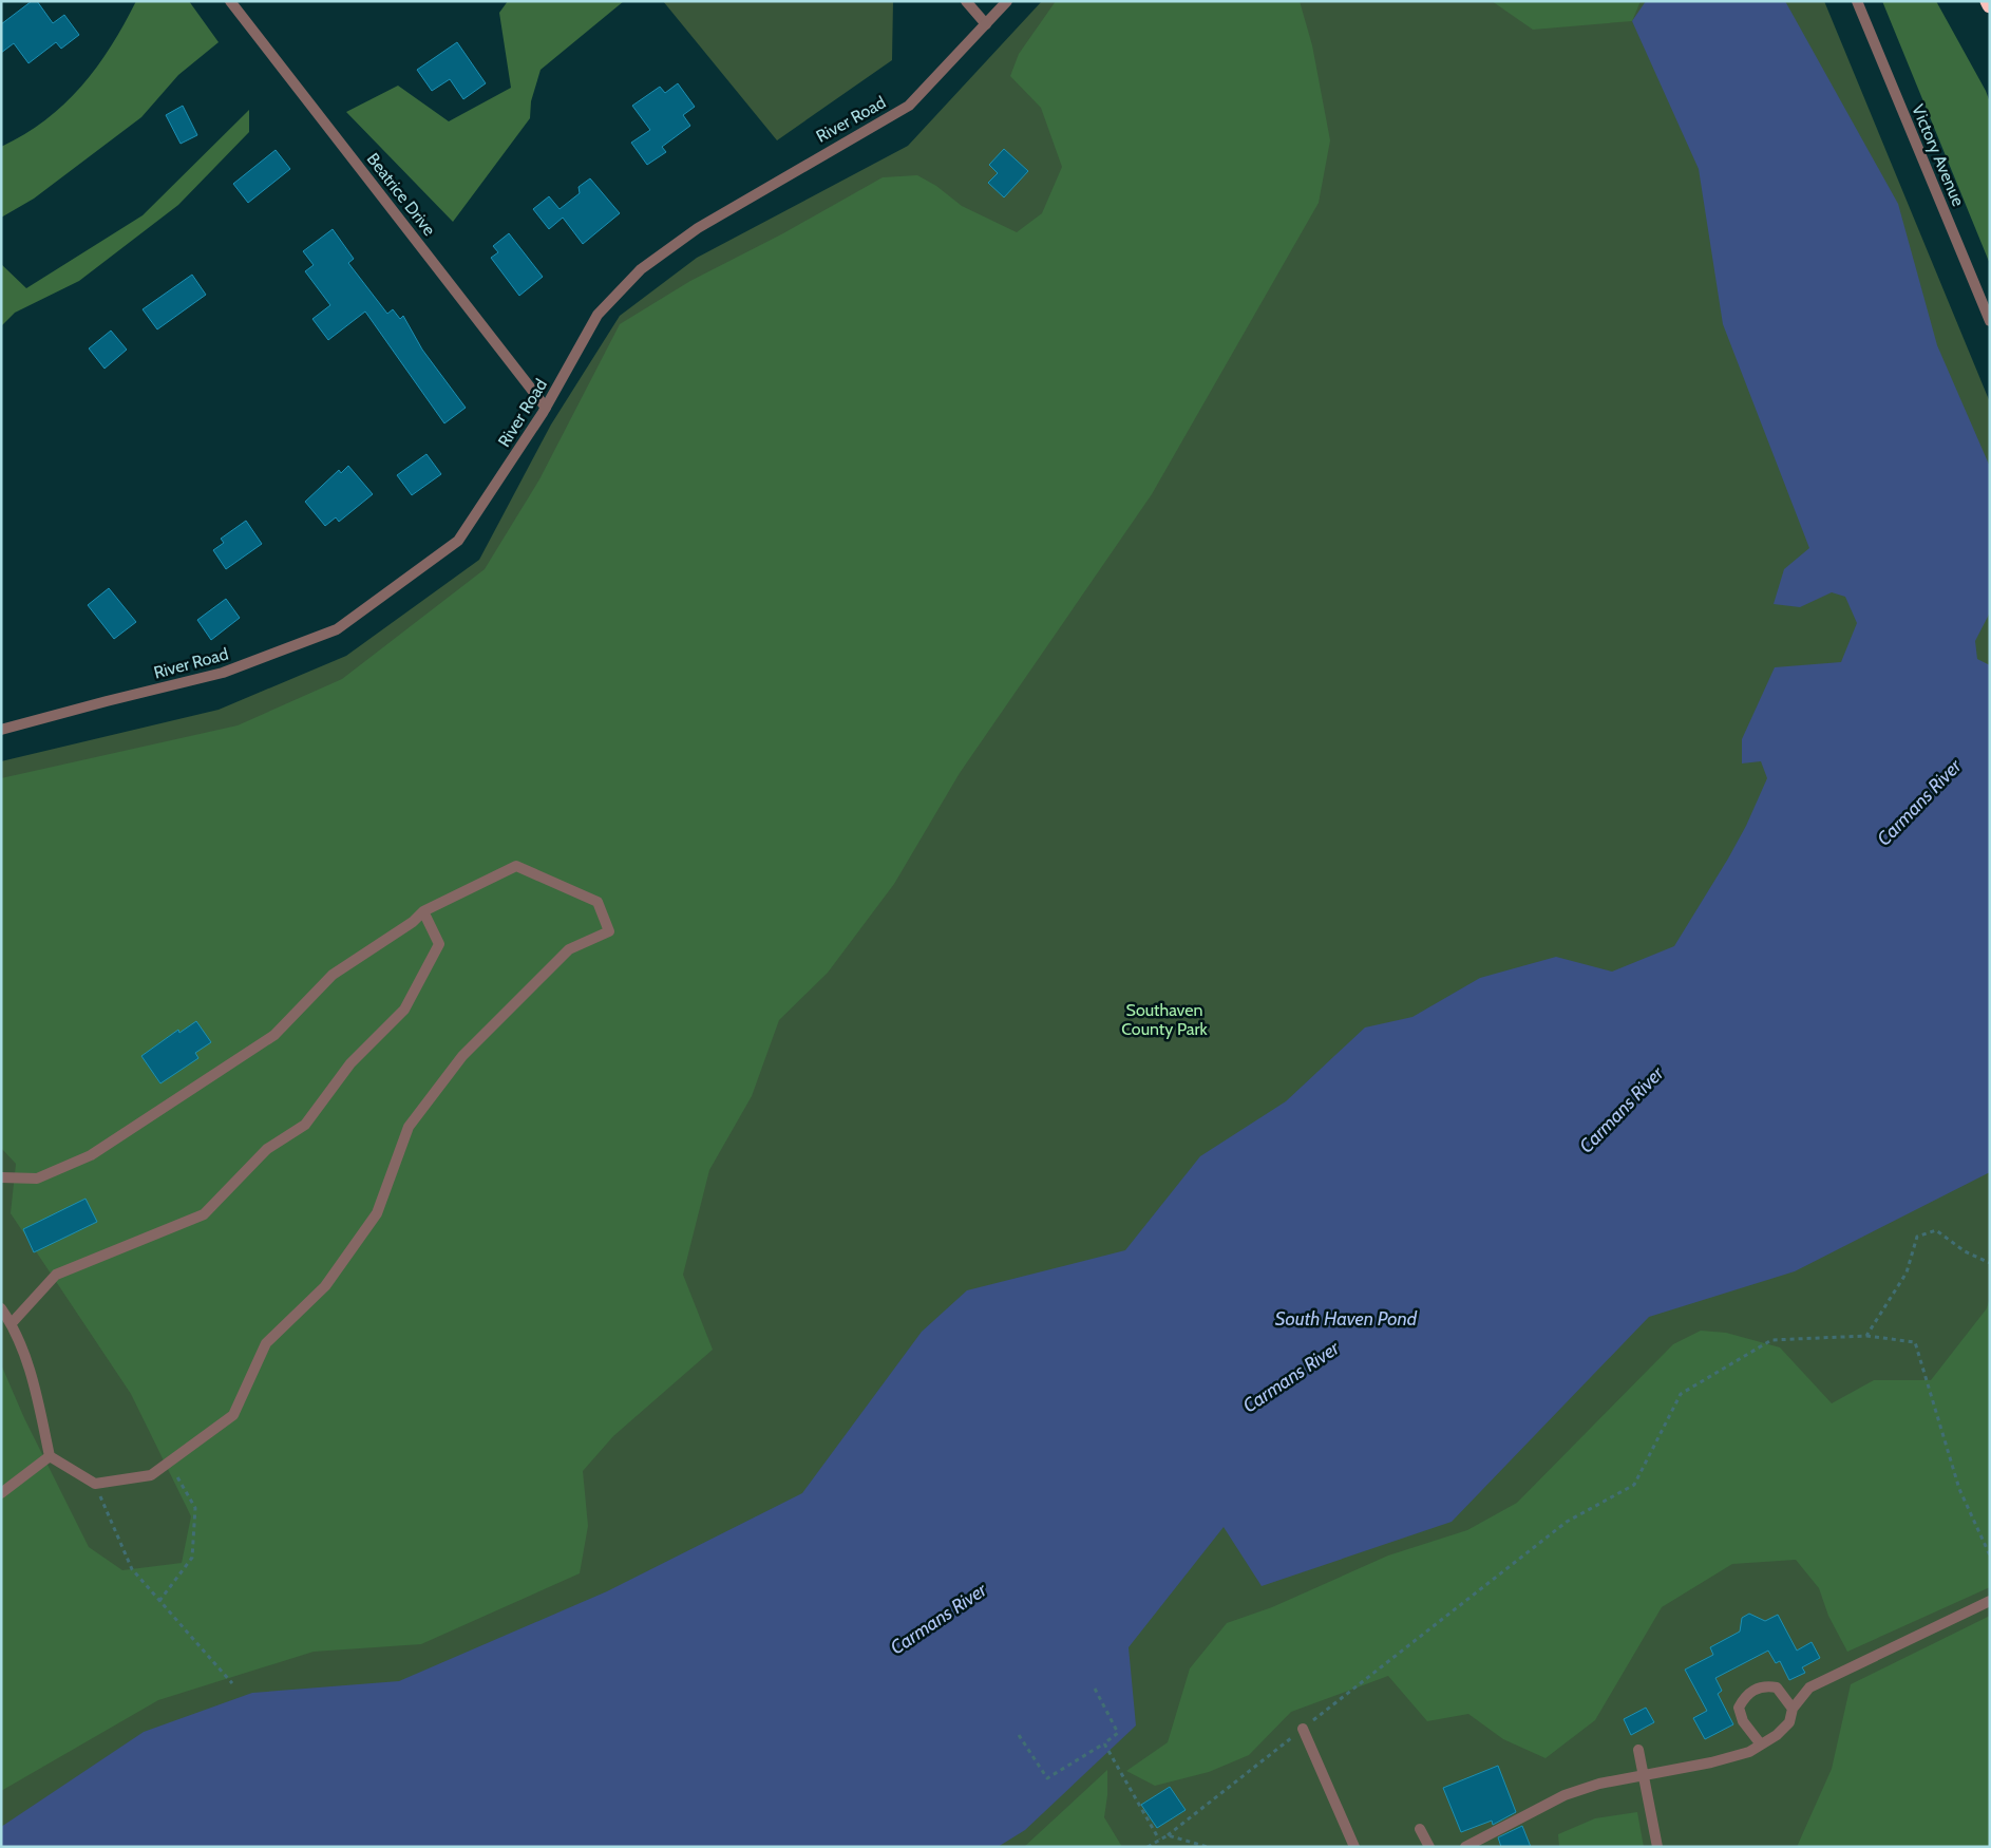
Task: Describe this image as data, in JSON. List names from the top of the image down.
{
  "streets": {
    "street": ["River Road", "Victory Avenue", "Beatrice Drive"]
  },
  "crossings": [
    ["River Road", "Beatrice Drive"]
  ],
  "water": ["Carmans River", "South Haven Pond"],
  "parks": ["Southaven County Park"]
}
